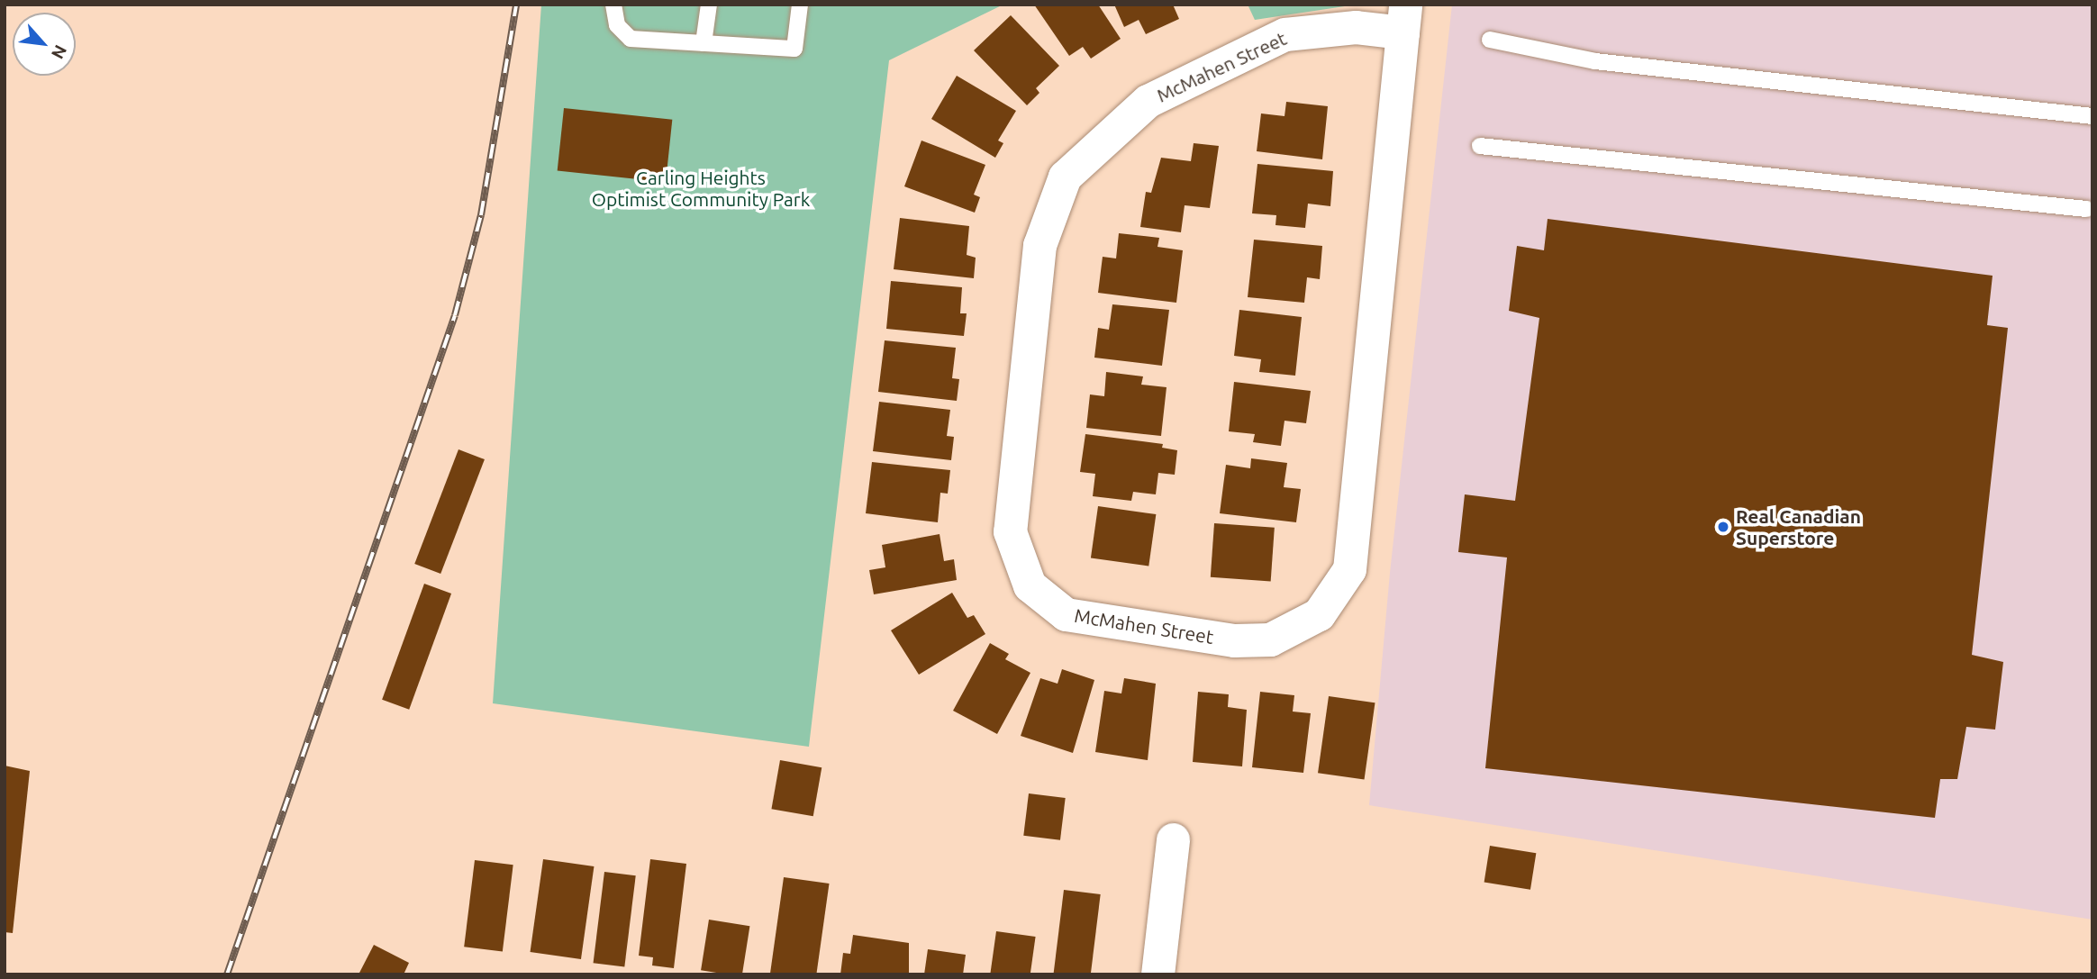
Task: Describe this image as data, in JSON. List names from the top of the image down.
{
  "streets": {
    "street": ["McMahen Street"]
  },
  "parks": ["Carling Heights Optimist Community Park"],
  "places": ["Real Canadian Superstore"],
  "north": "bottom right"
}
